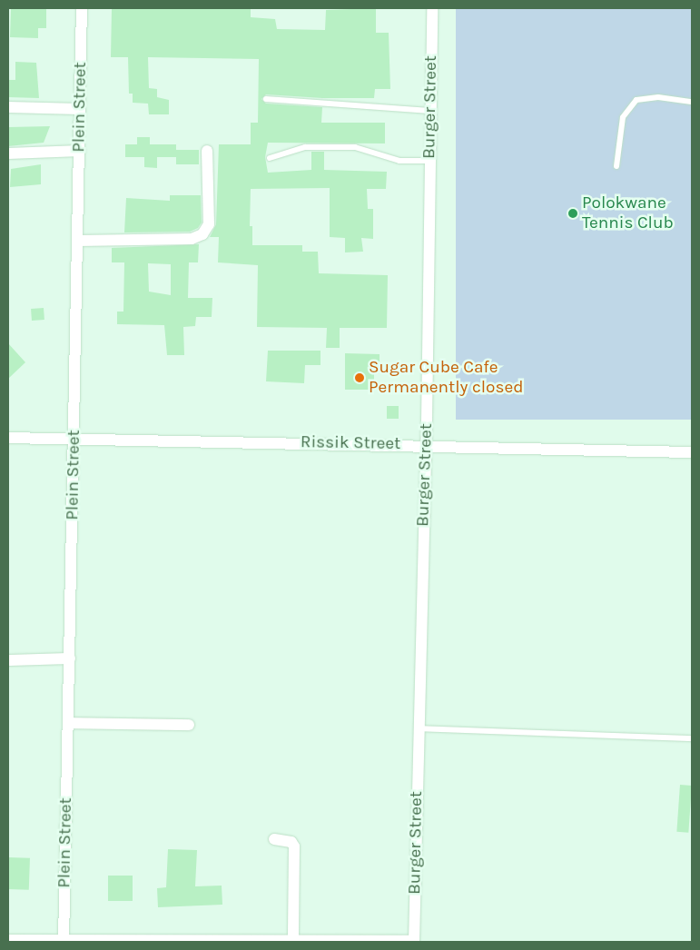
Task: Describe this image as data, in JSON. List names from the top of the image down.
{
  "streets": {
    "street": ["Plein Street", "Burger Street", "Rissik Street"]
  },
  "crossings": [
    ["Plein Street", "Rissik Street"],
    ["Burger Street", "Rissik Street"]
  ],
  "places": ["Polokwane Tennis Club", "Sugar Cube Cafe Permanently closed"]
}
